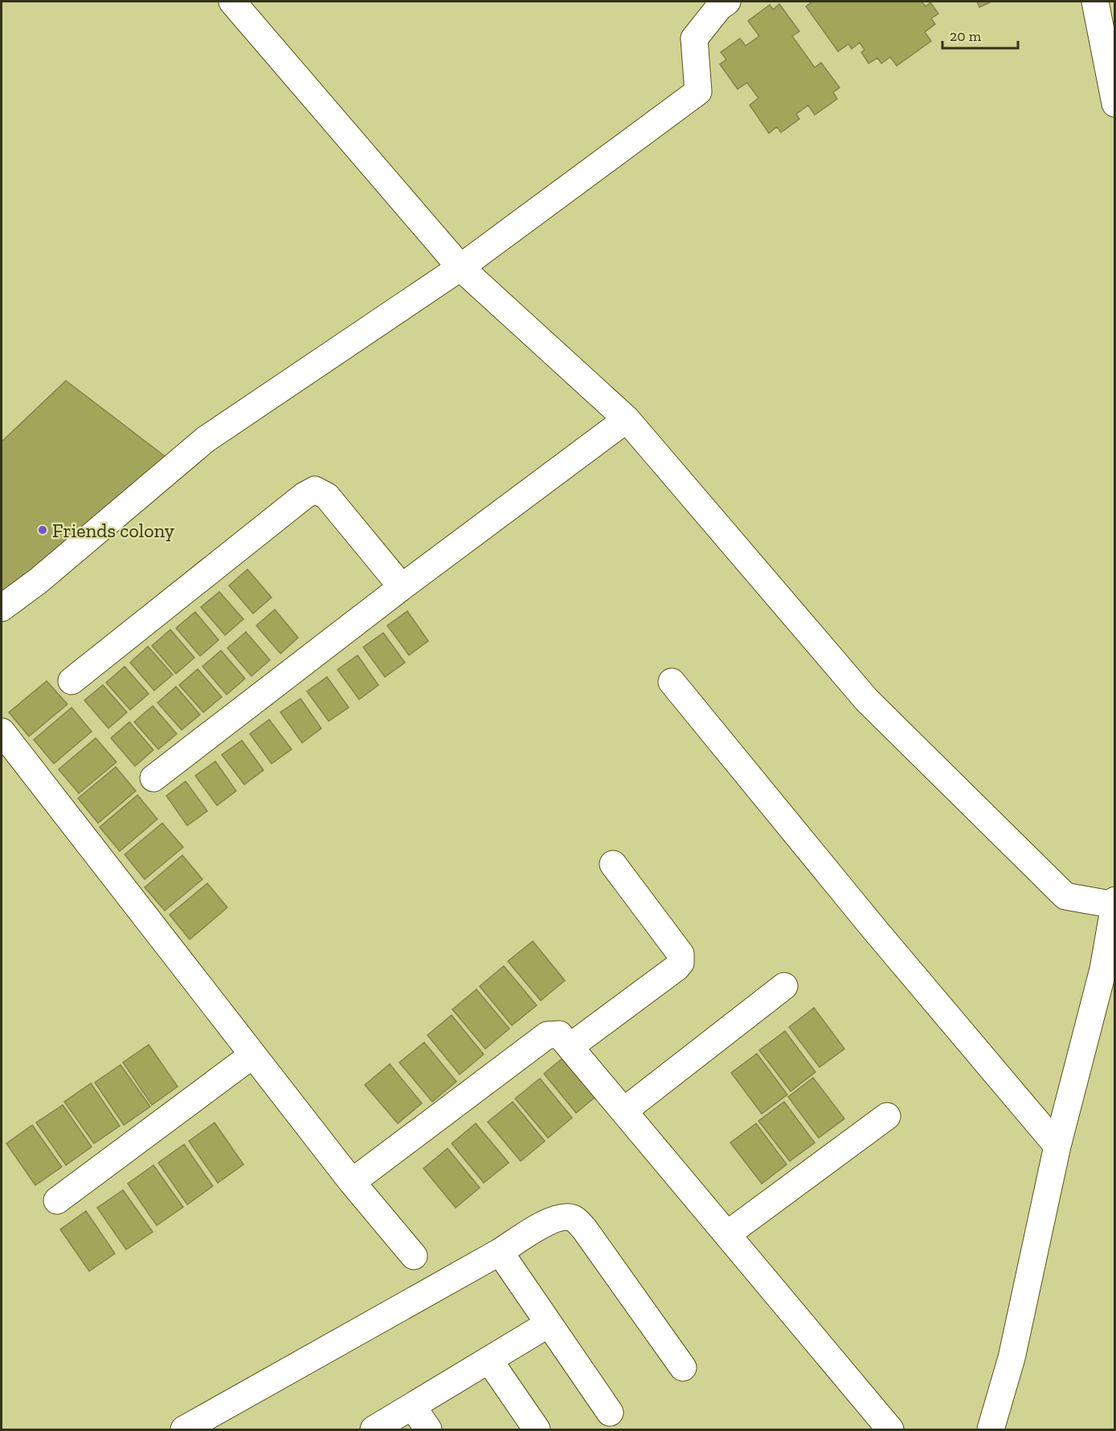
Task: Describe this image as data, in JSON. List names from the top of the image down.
{
  "places": ["Friends colony"],
  "scale_bar": "20 m"
}
